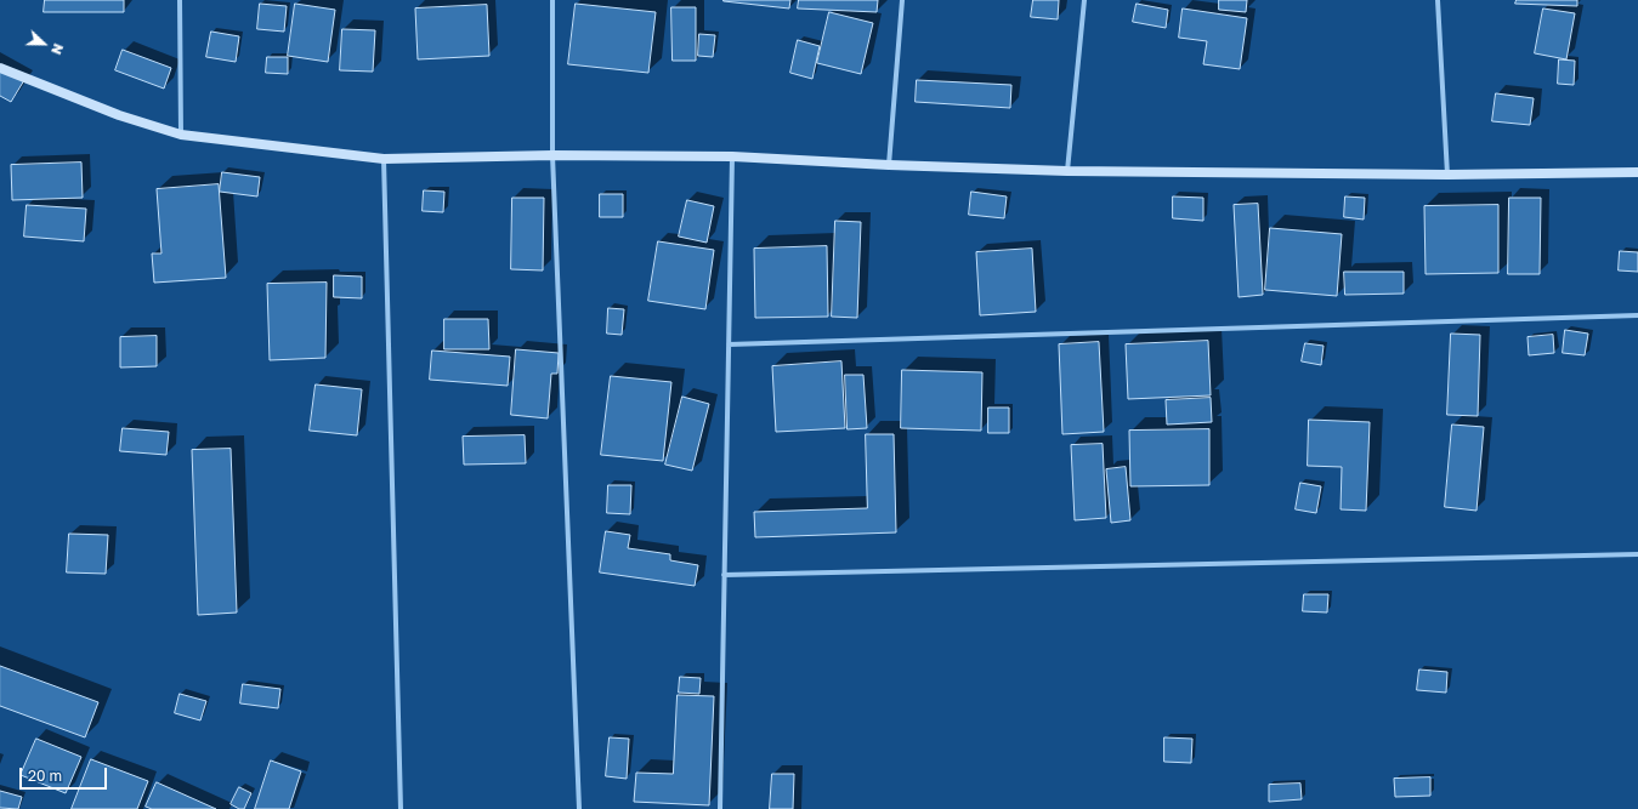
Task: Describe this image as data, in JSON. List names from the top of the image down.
{
  "scale_bar": "20 m",
  "north": "right"
}
